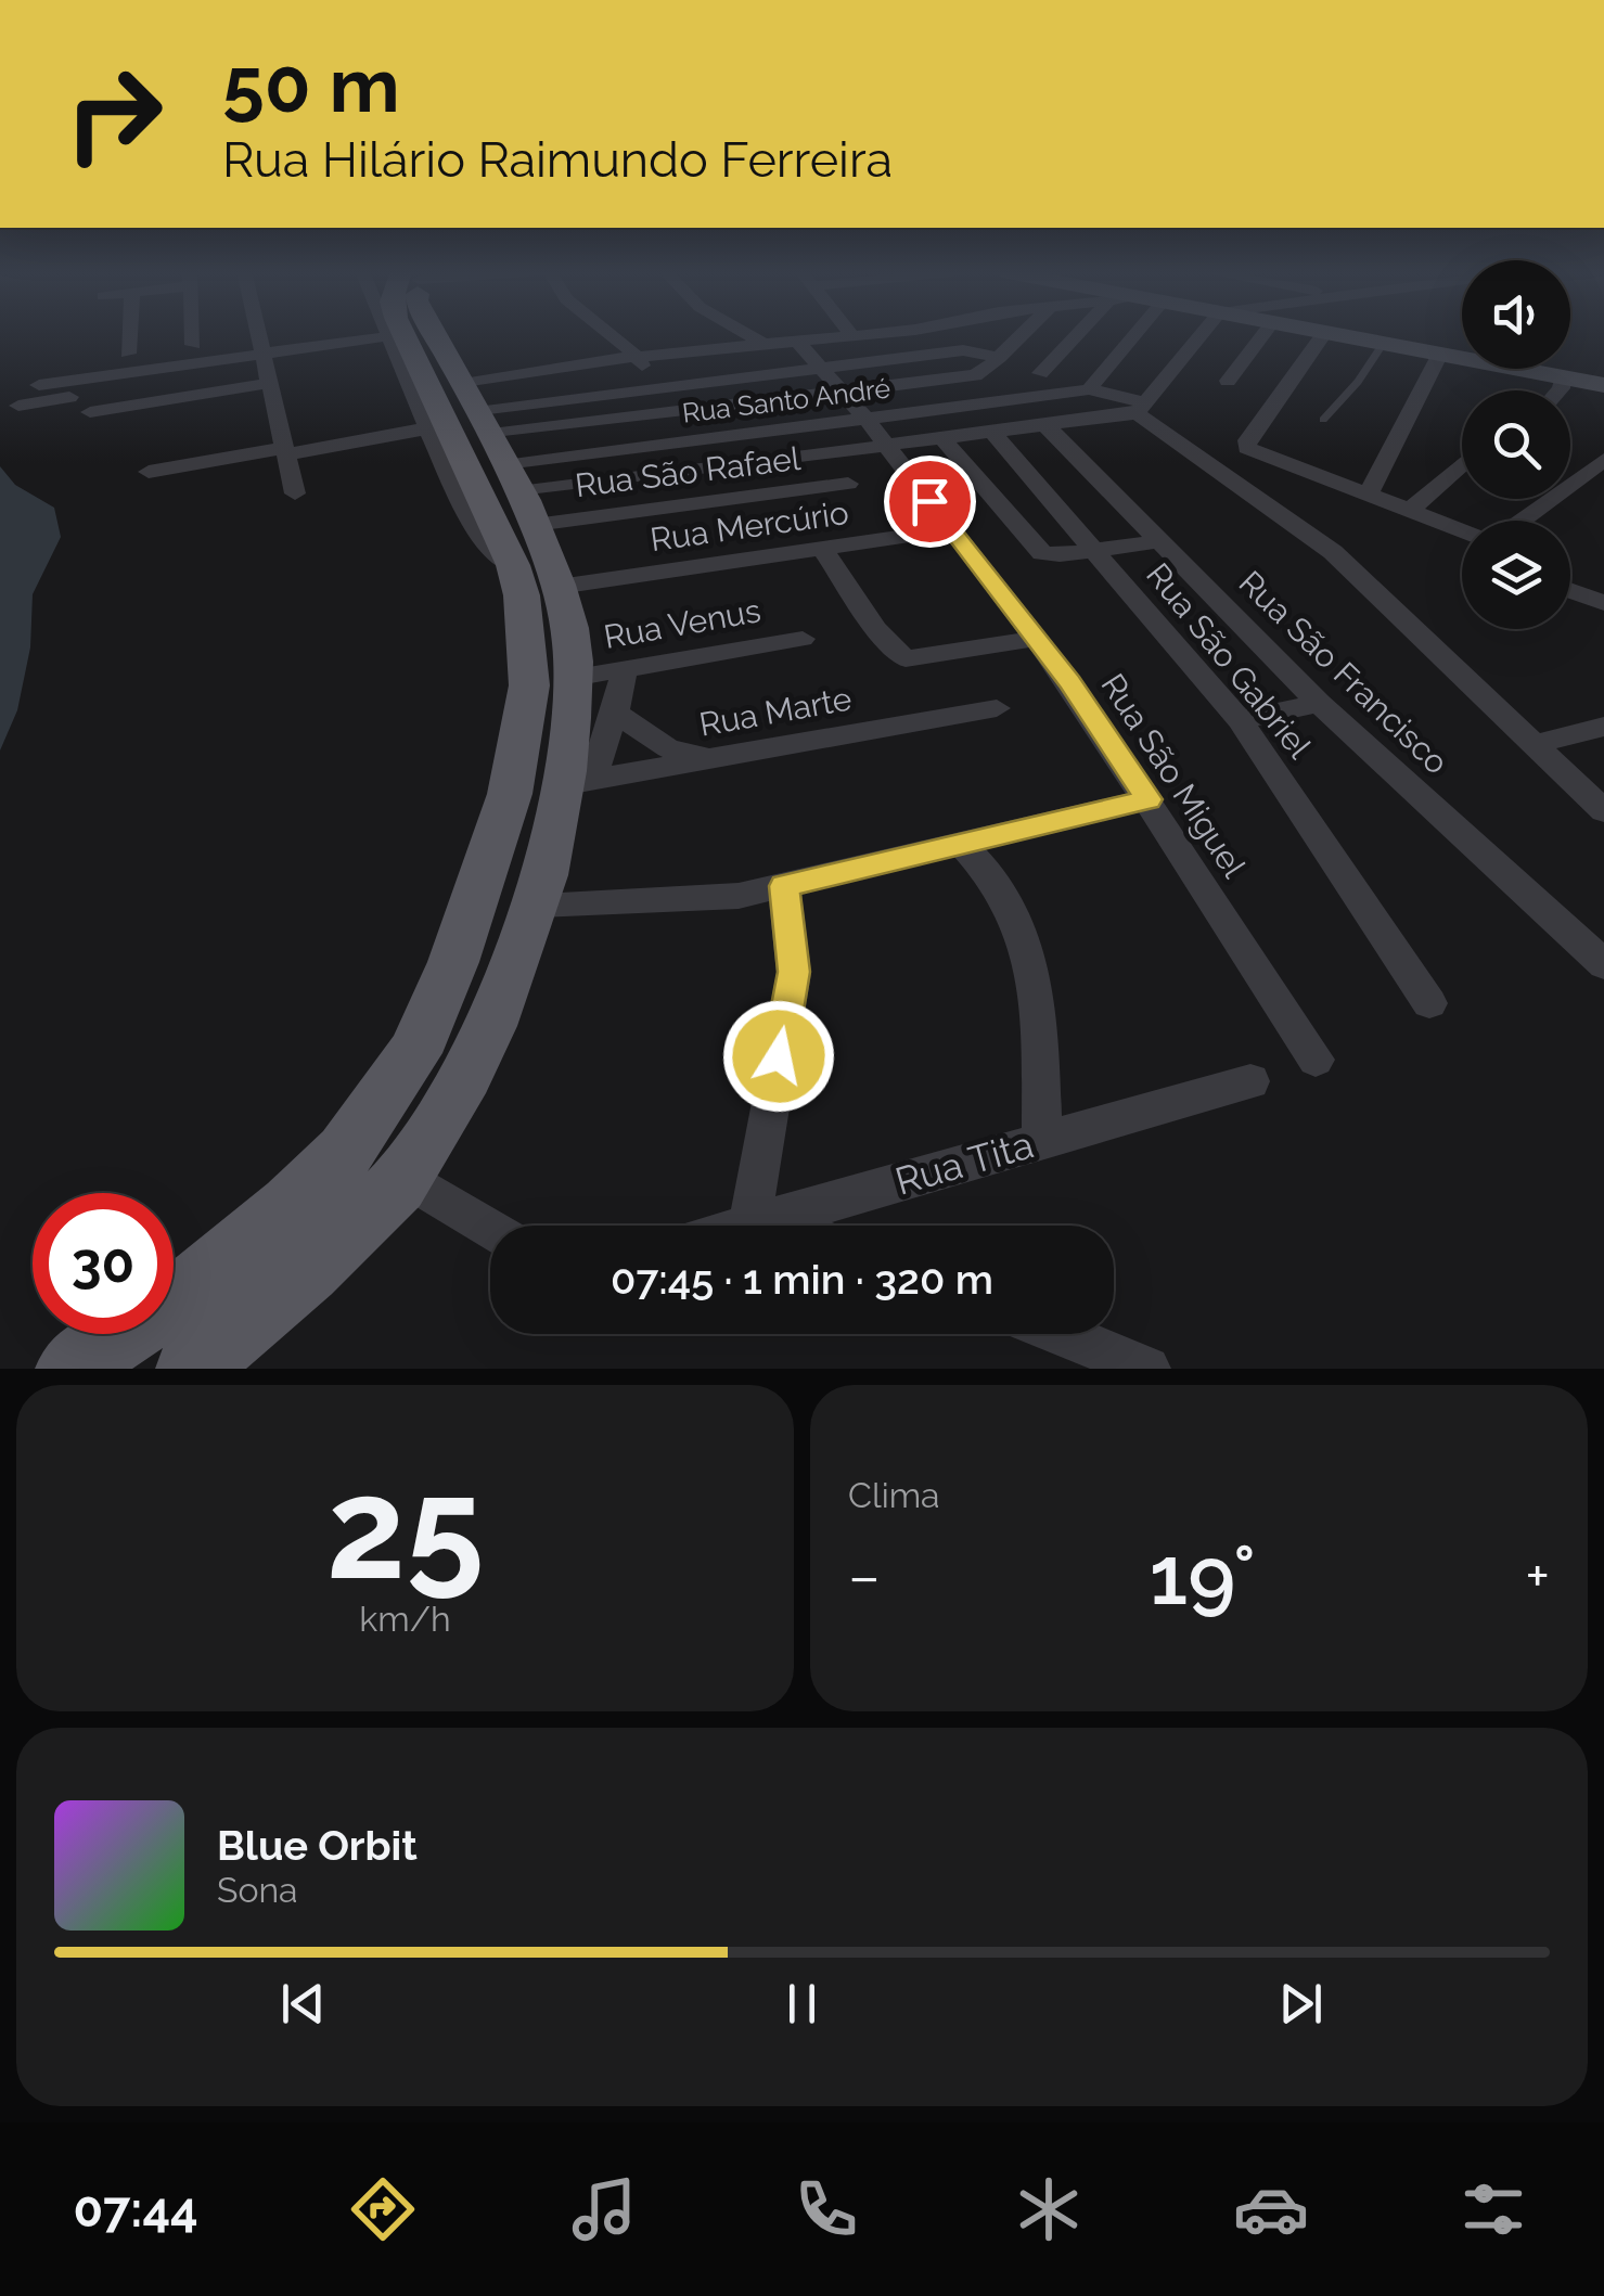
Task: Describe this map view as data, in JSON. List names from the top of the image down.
{
  "streets": {
    "street": [
      "Rua Santo André",
      "Rua São Rafael",
      "Rua Mercúrio",
      "Rua Venus",
      "Rua São Gabriel",
      "Rua São Francisco",
      "Rua Marte",
      "Rua São Miguel",
      "Rua Tita"
    ]
  },
  "crossings": [
    ["Rua Santo André", "Rua São Miguel"],
    ["Rua Mercúrio", "Rua São Miguel"]
  ],
  "page": {
    "turn": ["50 m", "Rua Hilário Raimundo Ferreira"],
    "limit": "30",
    "trip": "07:45 · 1 min · 320 m",
    "tile": [
      ["25", "km/h"],
      "Clima"
    ],
    "heat": ["−", "19°", "+"],
    "song": ["Blue Orbit", "Sona"],
    "tabs": "07:44"
  }
}
